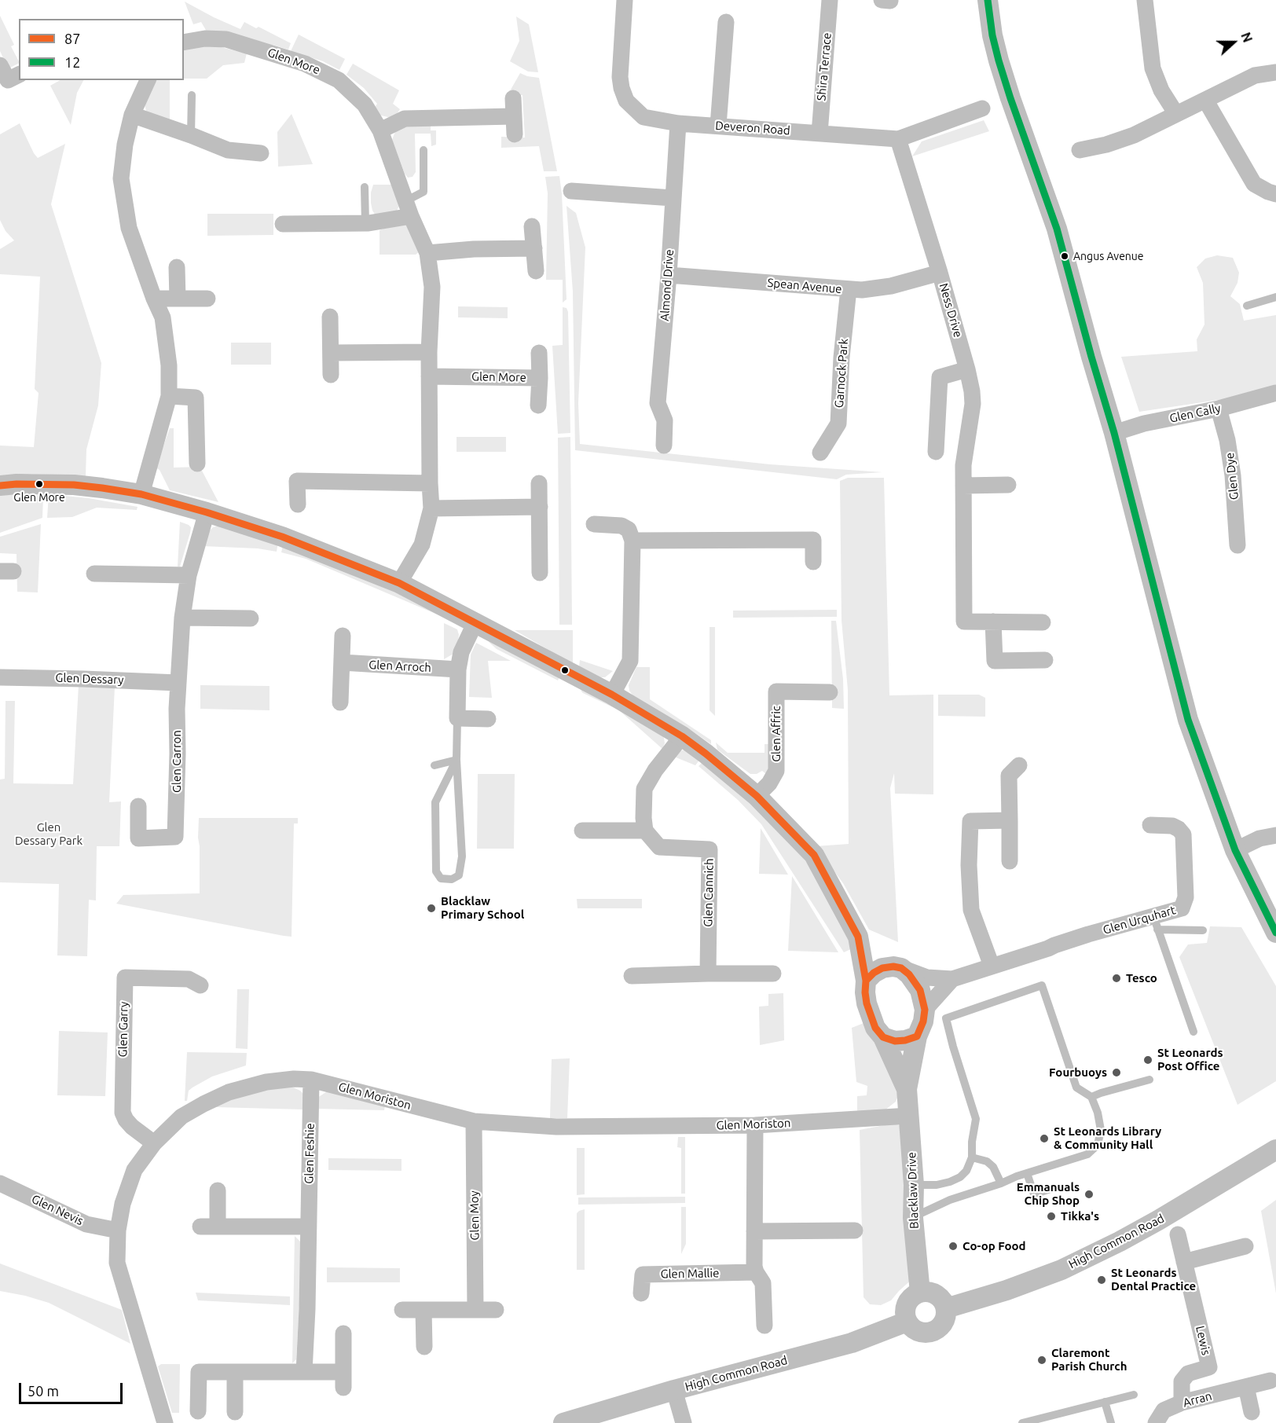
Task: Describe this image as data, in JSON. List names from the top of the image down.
{
  "streets": {
    "street": [
      "Glen More",
      "Shira Terrace",
      "Deveron Road",
      "Almond Drive",
      "Spean Avenue",
      "Ness Drive",
      "Garnock Park",
      "Glen Cally",
      "Glen Dye",
      "Glen Arroch",
      "Glen Dessary",
      "Glen Affric",
      "Glen Carron",
      "Glen Cannich",
      "Glen Urquhart",
      "Glen Garry",
      "Glen Moriston",
      "Glen Feshie",
      "Blacklaw Drive",
      "Glen Nevis",
      "Glen Moy",
      "High Common Road",
      "Glen Mallie",
      "Lewis",
      "Arran"
    ]
  },
  "crossings": [
    ["Shira Terrace", "Deveron Road"],
    ["Deveron Road", "Almond Drive"],
    ["Deveron Road", "Ness Drive"],
    ["Almond Drive", "Spean Avenue"],
    ["Spean Avenue", "Ness Drive"],
    ["Spean Avenue", "Garnock Park"],
    ["Glen Cally", "Glen Dye"],
    ["Glen Dessary", "Glen Carron"],
    ["Glen Urquhart", "Blacklaw Drive"],
    ["Glen Garry", "Glen Moriston"],
    ["Glen Moriston", "Glen Feshie"],
    ["Glen Moriston", "Blacklaw Drive"],
    ["Glen Moriston", "Glen Nevis"],
    ["Glen Moriston", "Glen Moy"],
    ["Blacklaw Drive", "High Common Road"],
    ["Lewis", "Arran"]
  ],
  "parks": ["Glen Dessary Park"],
  "places": [
    "Angus Avenue",
    "Glen More",
    "Blacklaw Primary School",
    "Tesco",
    "St Leonards Post Office",
    "Fourbuoys",
    "St Leonards Library & Community Hall",
    "Emmanuals Chip Shop",
    "Tikka's",
    "Co-op Food",
    "St Leonards Dental Practice",
    "Claremont Parish Church"
  ],
  "lines": ["transit line 12", "transit line 87"],
  "legend": ["87", "12"],
  "scale_bar": "50 m",
  "north": "right"
}
